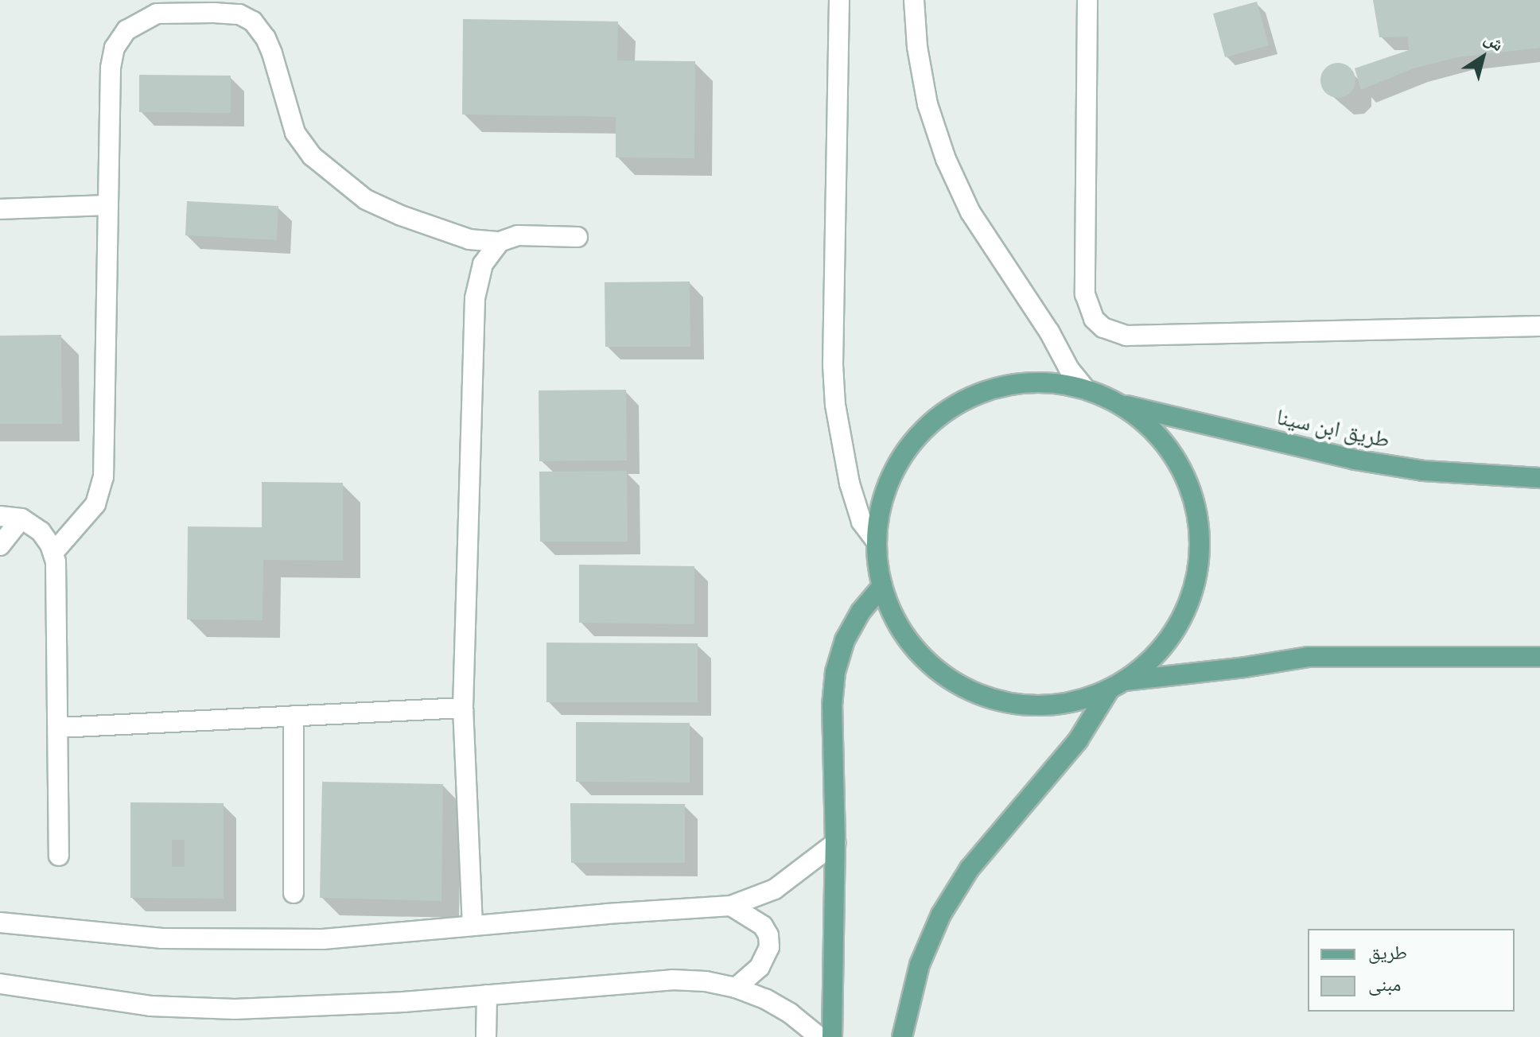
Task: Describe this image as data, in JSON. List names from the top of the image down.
{
  "streets": {
    "main road": ["طريق ابن سينا"]
  },
  "legend": ["طريق", "مبنى"],
  "north": "top right"
}
